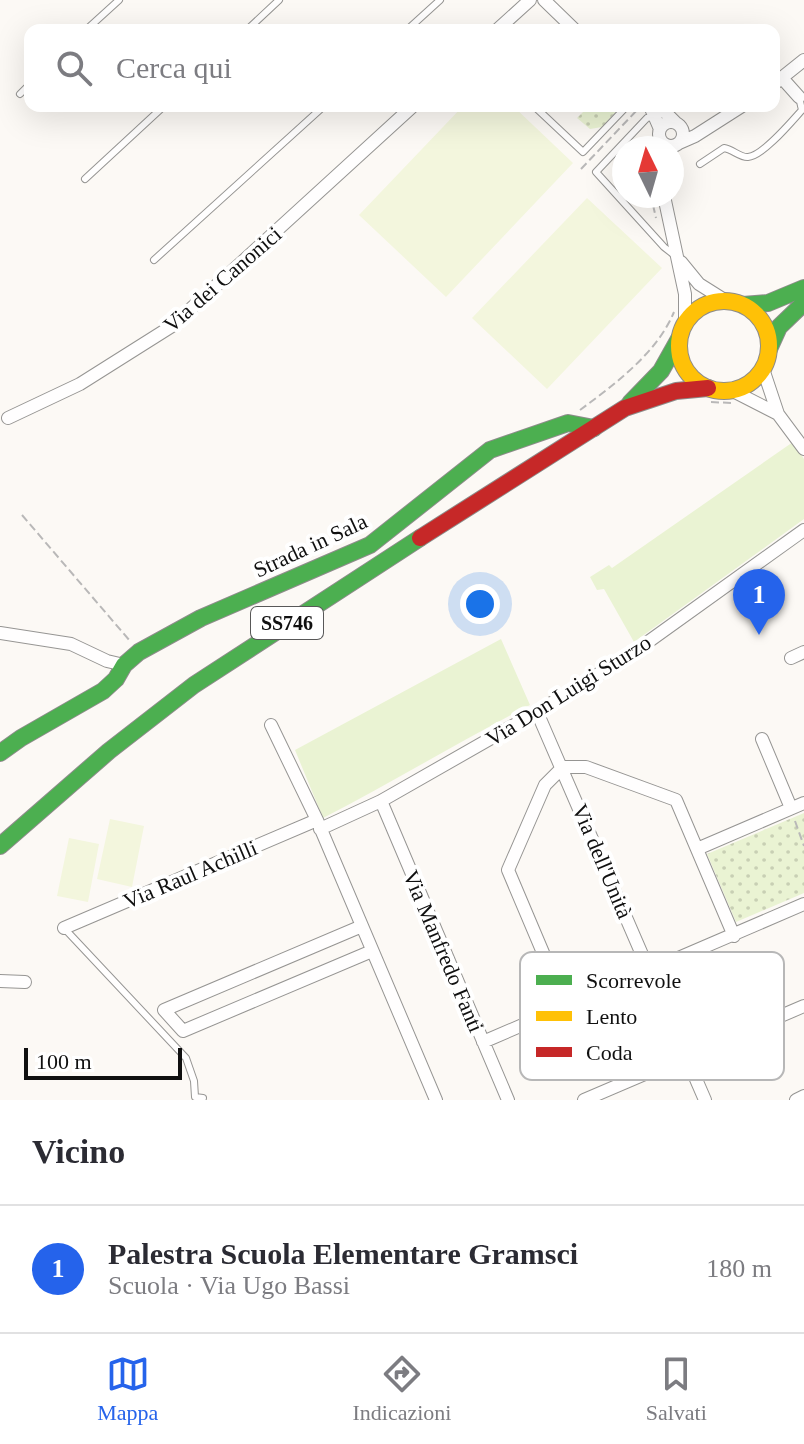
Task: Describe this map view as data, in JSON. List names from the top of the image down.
{
  "streets": {
    "main road": ["Strada in Sala", "SS746"],
    "street": [
      "Via dei Canonici",
      "Via Don Luigi Sturzo",
      "Via dell'Unità",
      "Via Raul Achilli",
      "Via Manfredo Fanti"
    ]
  },
  "crossings": [
    ["Strada in Sala", "SS746"],
    ["Via Don Luigi Sturzo", "Via dell'Unità"],
    ["Via Don Luigi Sturzo", "Via Raul Achilli"],
    ["Via Don Luigi Sturzo", "Via Manfredo Fanti"]
  ],
  "legend": ["Scorrevole", "Lento", "Coda"],
  "scale_bar": "100 m",
  "north": "top",
  "page": {
    "search": "Cerca qui",
    "pins": "1",
    "scale": "100 m",
    "heading": "Vicino",
    "list": [
      {
        "mark": "1",
        "name": "Palestra Scuola Elementare Gramsci",
        "note": "Scuola · Via Ugo Bassi",
        "value": "180 m"
      }
    ],
    "nav": ["Mappa", "Indicazioni", "Salvati"]
  }
}
